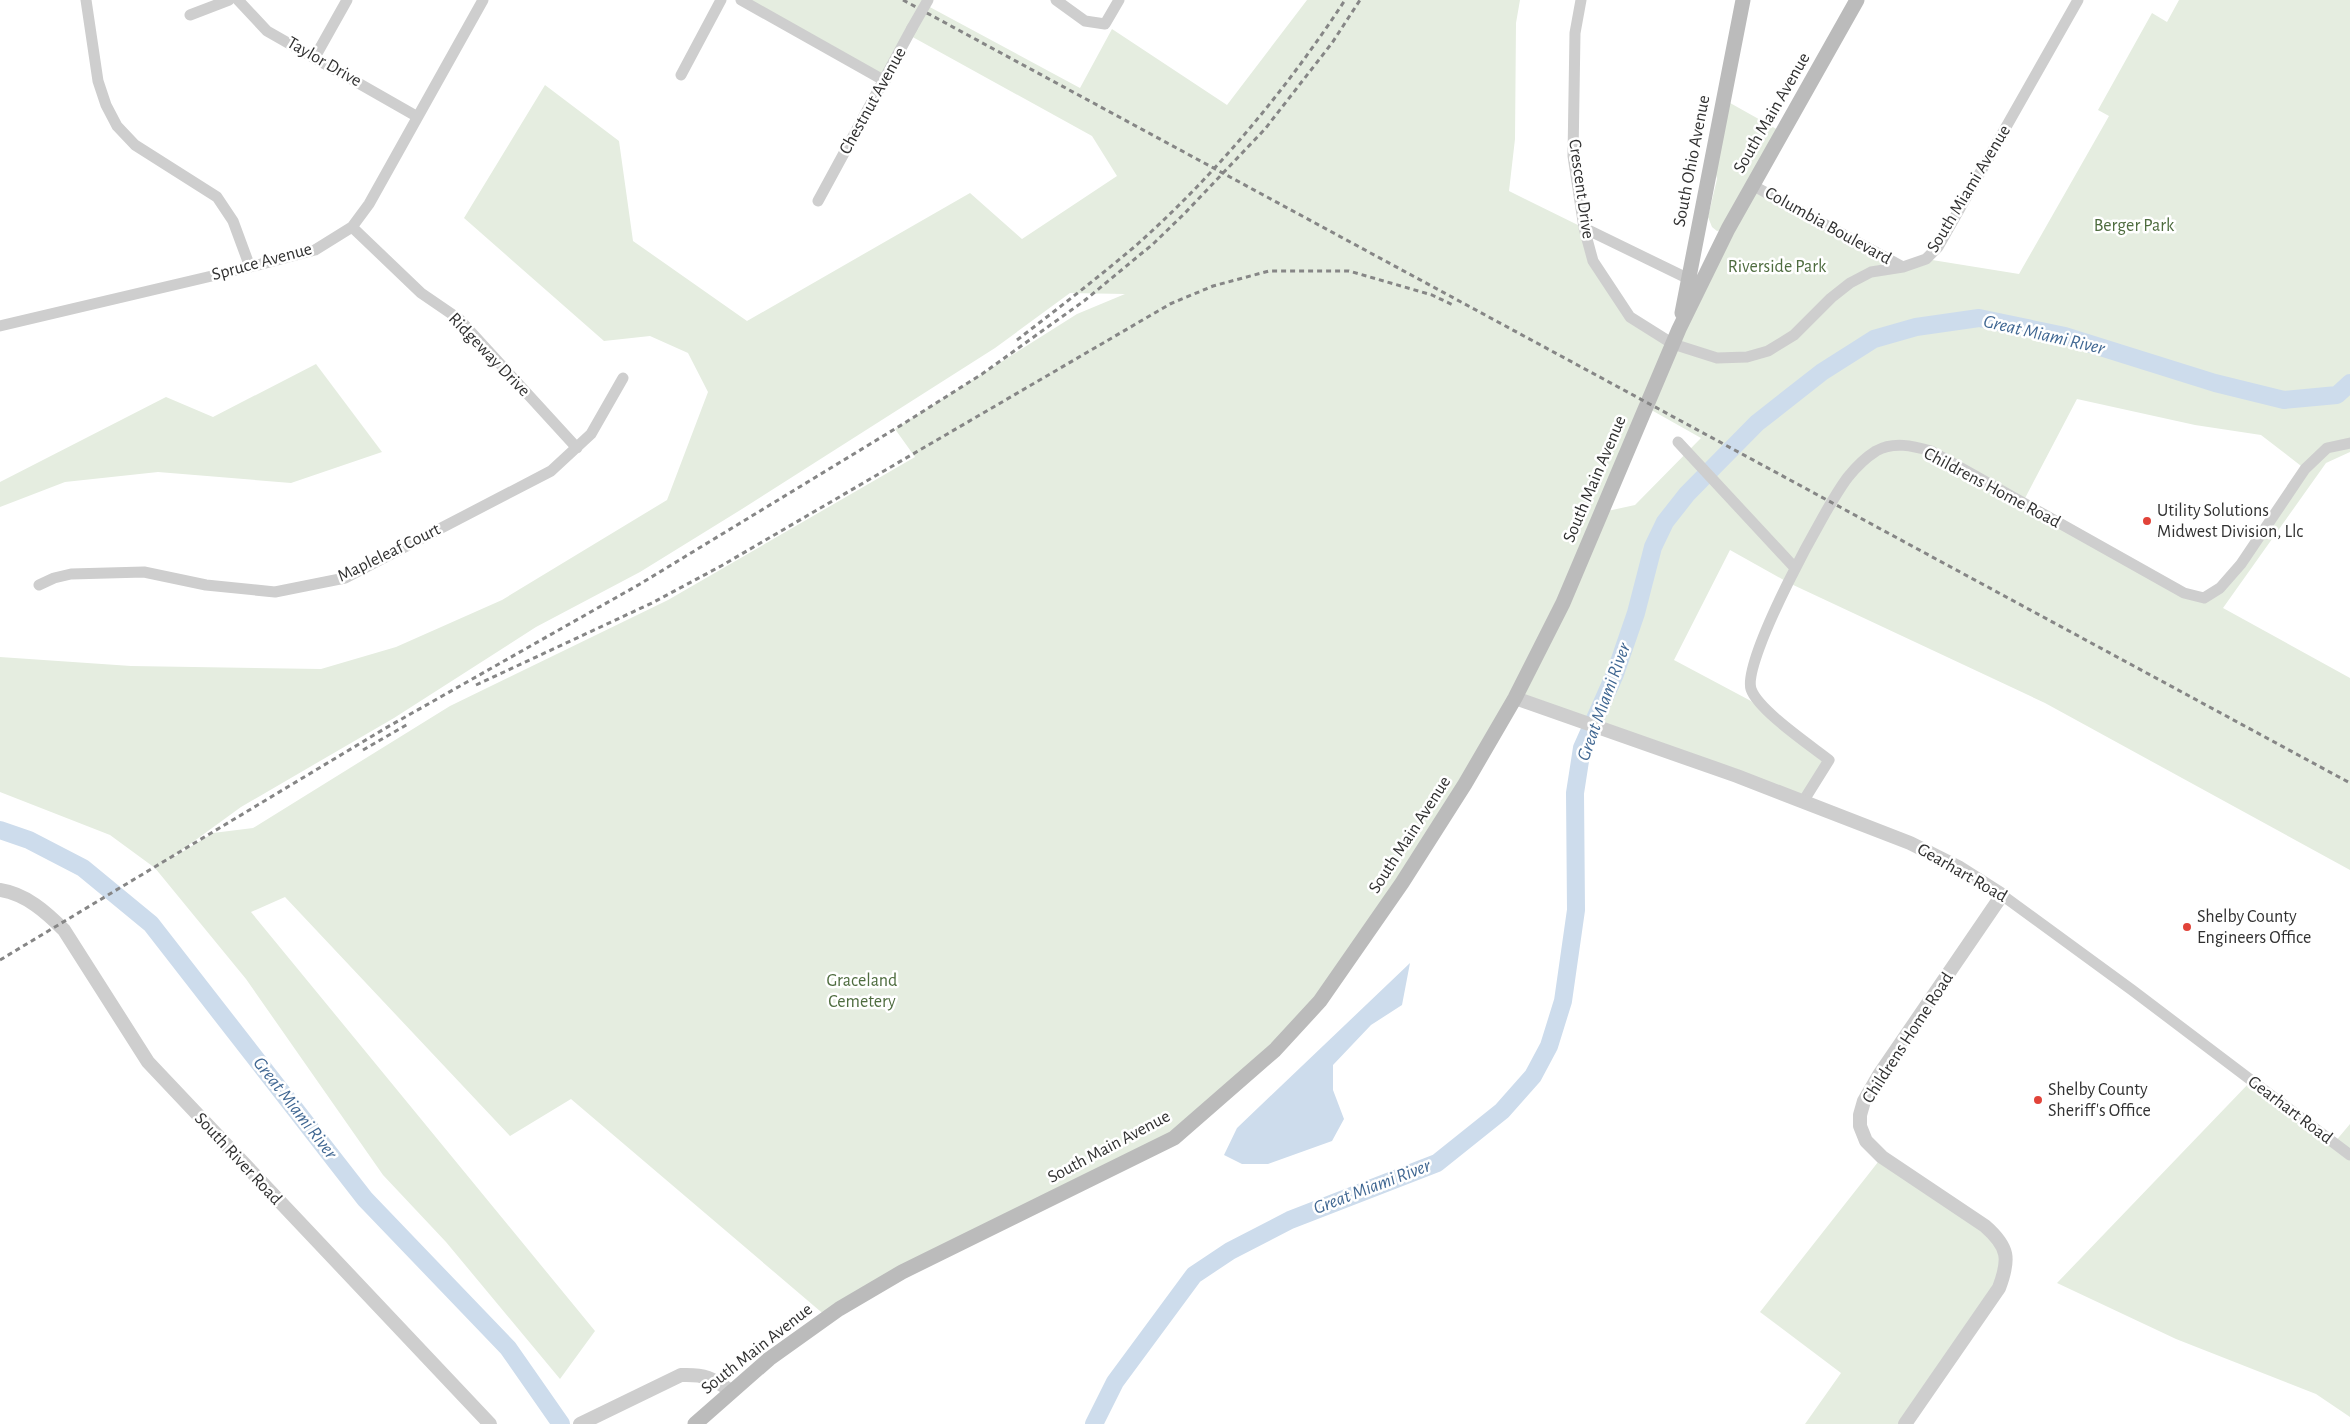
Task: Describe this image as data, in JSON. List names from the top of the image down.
{
  "streets": {
    "main road": ["South Main Avenue", "South Ohio Avenue"],
    "street": [
      "Taylor Drive",
      "Chestnut Avenue",
      "Crescent Drive",
      "South Miami Avenue",
      "Columbia Boulevard",
      "Spruce Avenue",
      "Ridgeway Drive",
      "Childrens Home Road",
      "Mapleleaf Court",
      "Gearhart Road",
      "South River Road"
    ]
  },
  "crossings": [
    ["Taylor Drive", "Spruce Avenue"],
    ["South Main Avenue", "South Ohio Avenue"],
    ["South Main Avenue", "Crescent Drive"],
    ["South Main Avenue", "South Miami Avenue"],
    ["South Main Avenue", "Columbia Boulevard"],
    ["South Main Avenue", "Gearhart Road"],
    ["Crescent Drive", "South Miami Avenue"],
    ["South Miami Avenue", "Columbia Boulevard"],
    ["Spruce Avenue", "Ridgeway Drive"],
    ["Ridgeway Drive", "Mapleleaf Court"],
    ["Childrens Home Road", "Gearhart Road"]
  ],
  "water": ["Great Miami River"],
  "parks": ["Berger Park", "Riverside Park", "Graceland Cemetery"],
  "places": ["Utility Solutions Midwest Division, Llc", "Shelby County Engineers Office", "Shelby County Sheriff's Office"]
}
